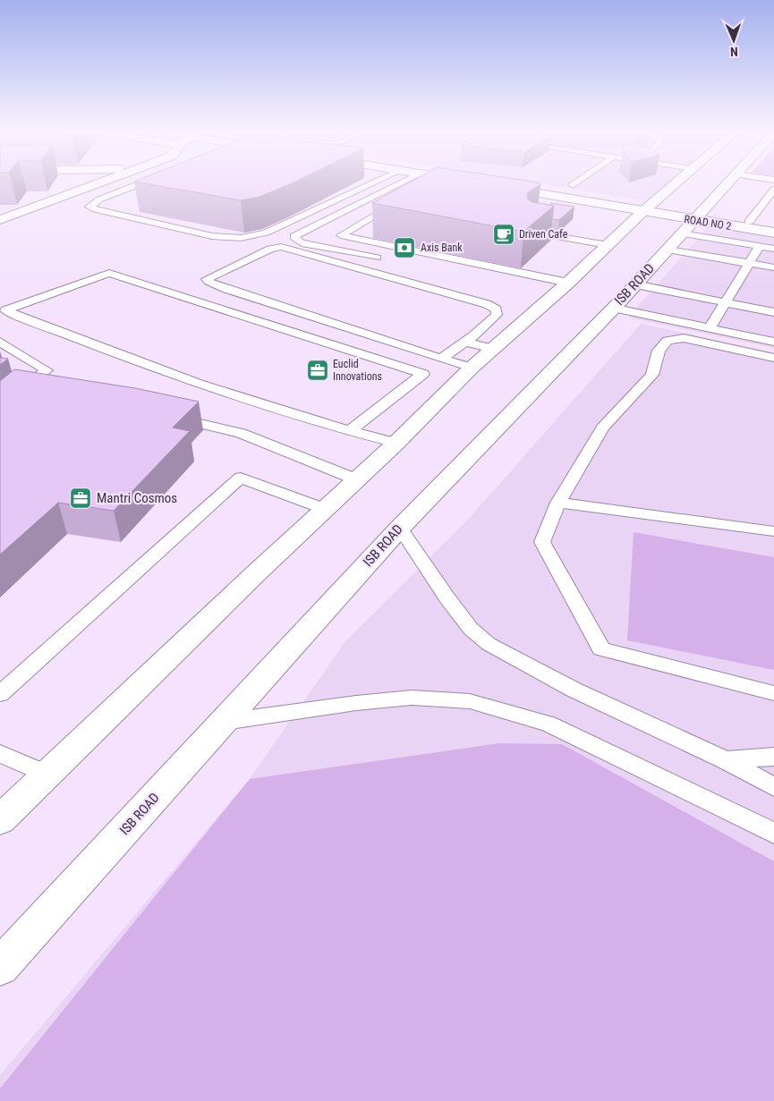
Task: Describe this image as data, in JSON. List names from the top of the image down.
{
  "streets": {
    "main road": ["ROAD NO 2", "ISB ROAD"]
  },
  "crossings": [
    ["ROAD NO 2", "ISB ROAD"]
  ],
  "places": {
    "cafe": ["Driven Cafe"],
    "bank": ["Axis Bank"],
    "office": ["Euclid Innovations", "Mantri Cosmos"]
  },
  "north": "bottom"
}
